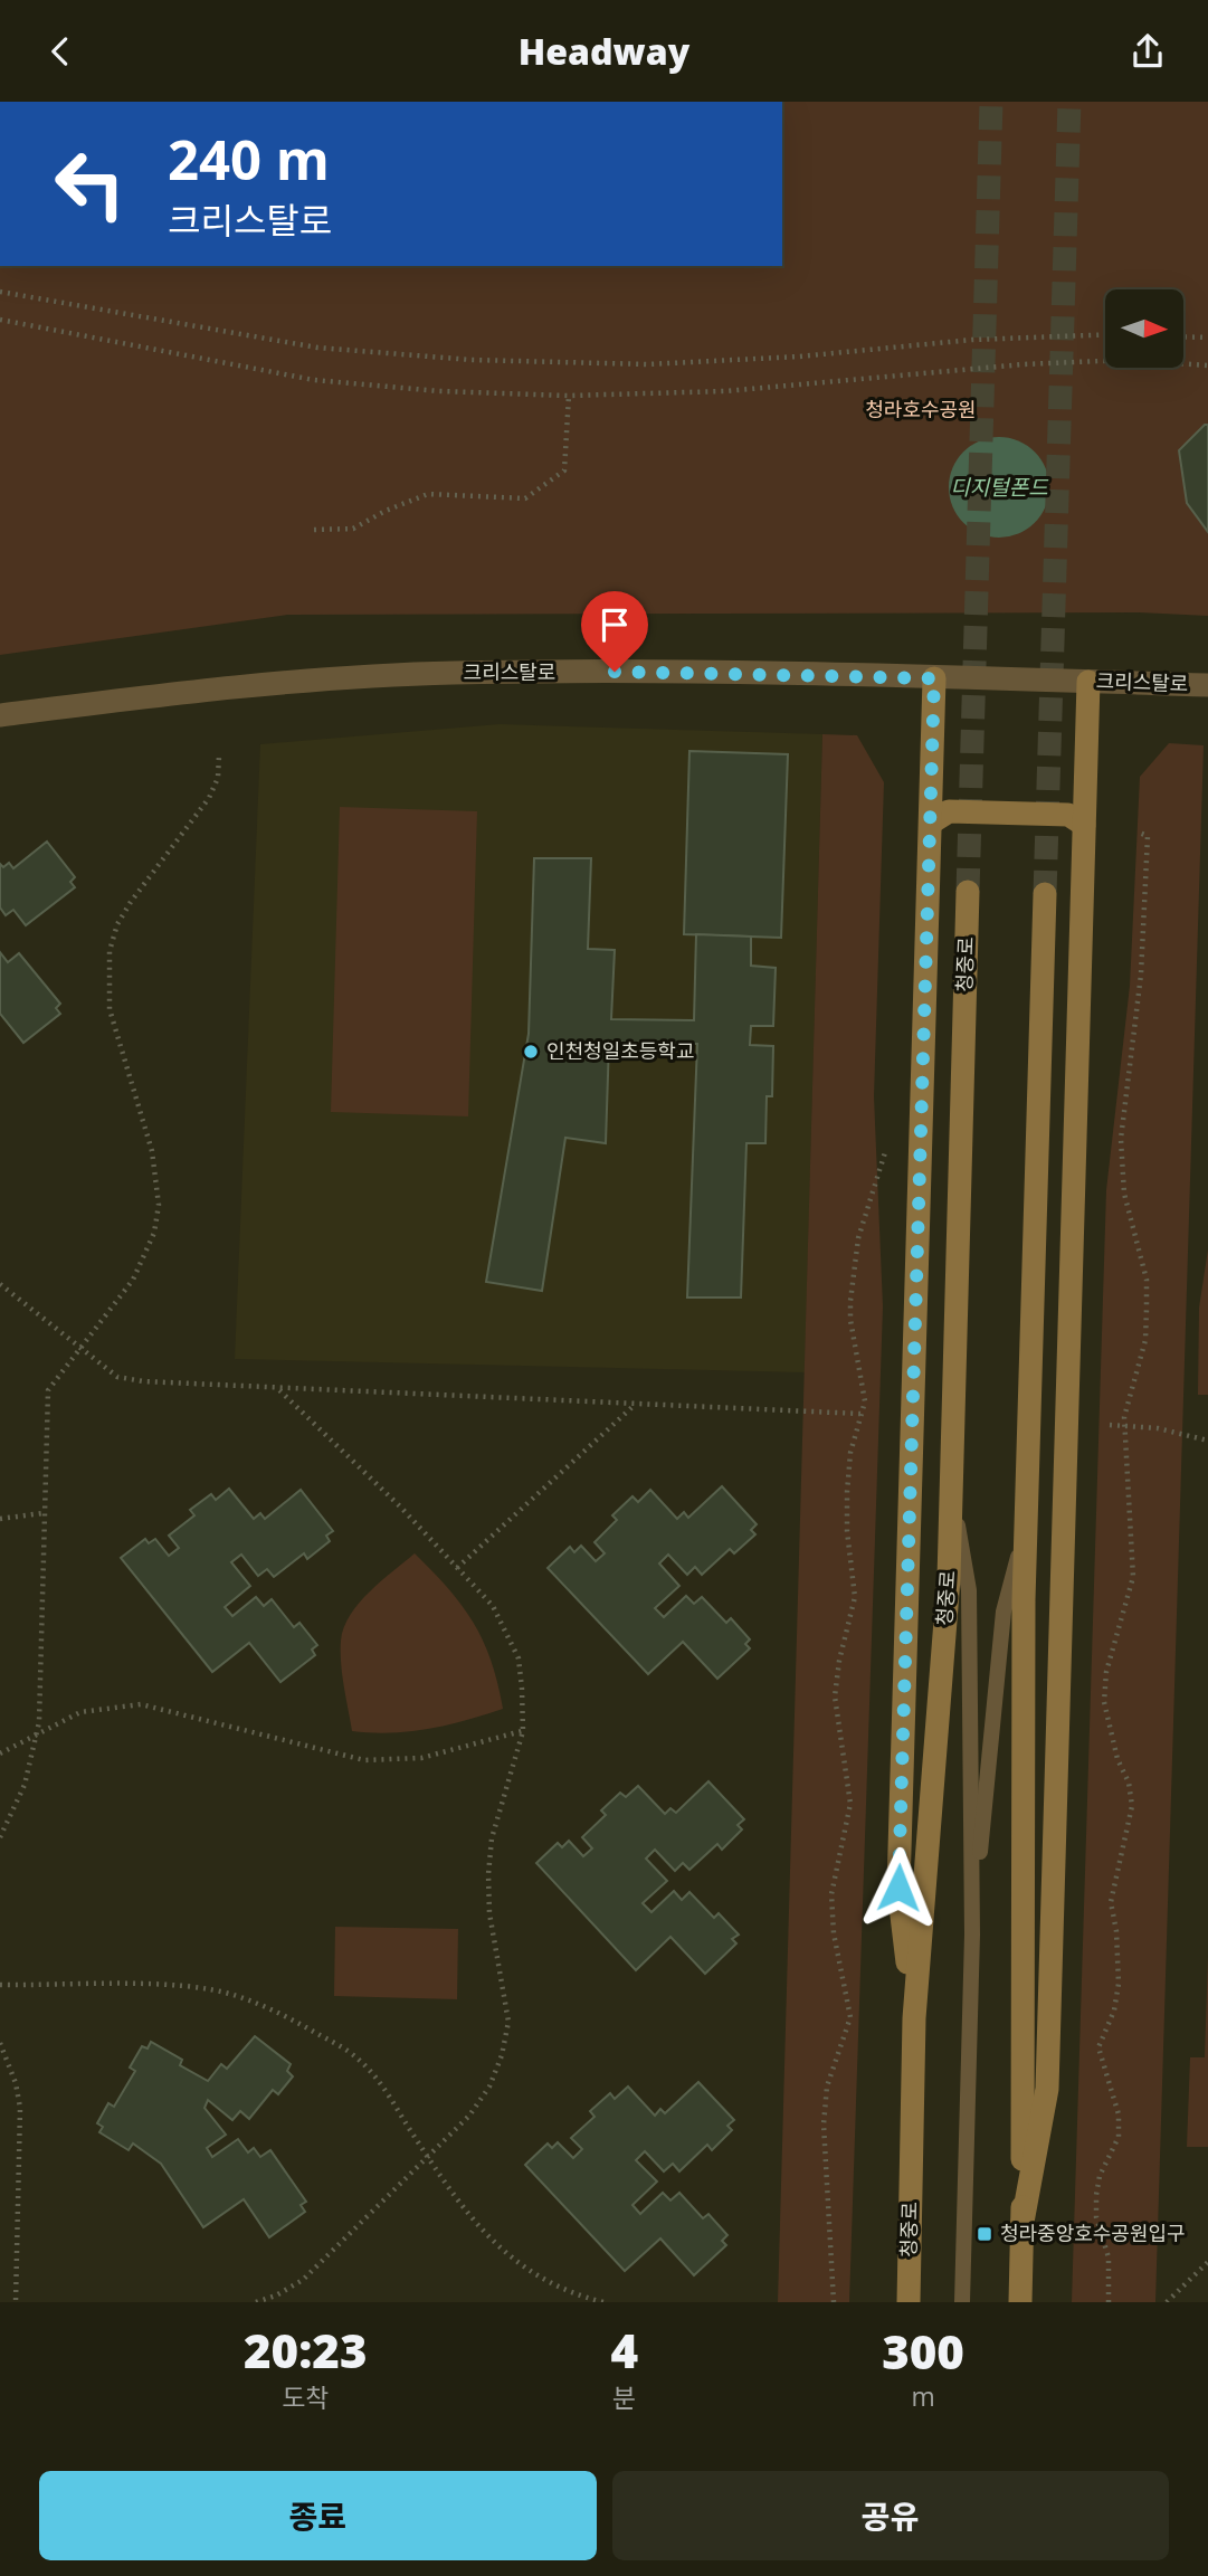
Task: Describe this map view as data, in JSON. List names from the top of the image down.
{
  "streets": {
    "street": ["크리스탈로", "청중로"]
  },
  "water": ["디지털폰드"],
  "parks": ["청라호수공원"],
  "places": {
    "other": ["인천청일초등학교"],
    "transit": ["청라중앙호수공원입구"]
  },
  "north": "right",
  "page": {
    "header": "Headway",
    "turn": ["240 m", "크리스탈로"],
    "eta": [
      "20:23",
      "도착",
      "4",
      "분",
      "300",
      "m"
    ],
    "buttons": ["종료", "공유"]
  }
}
